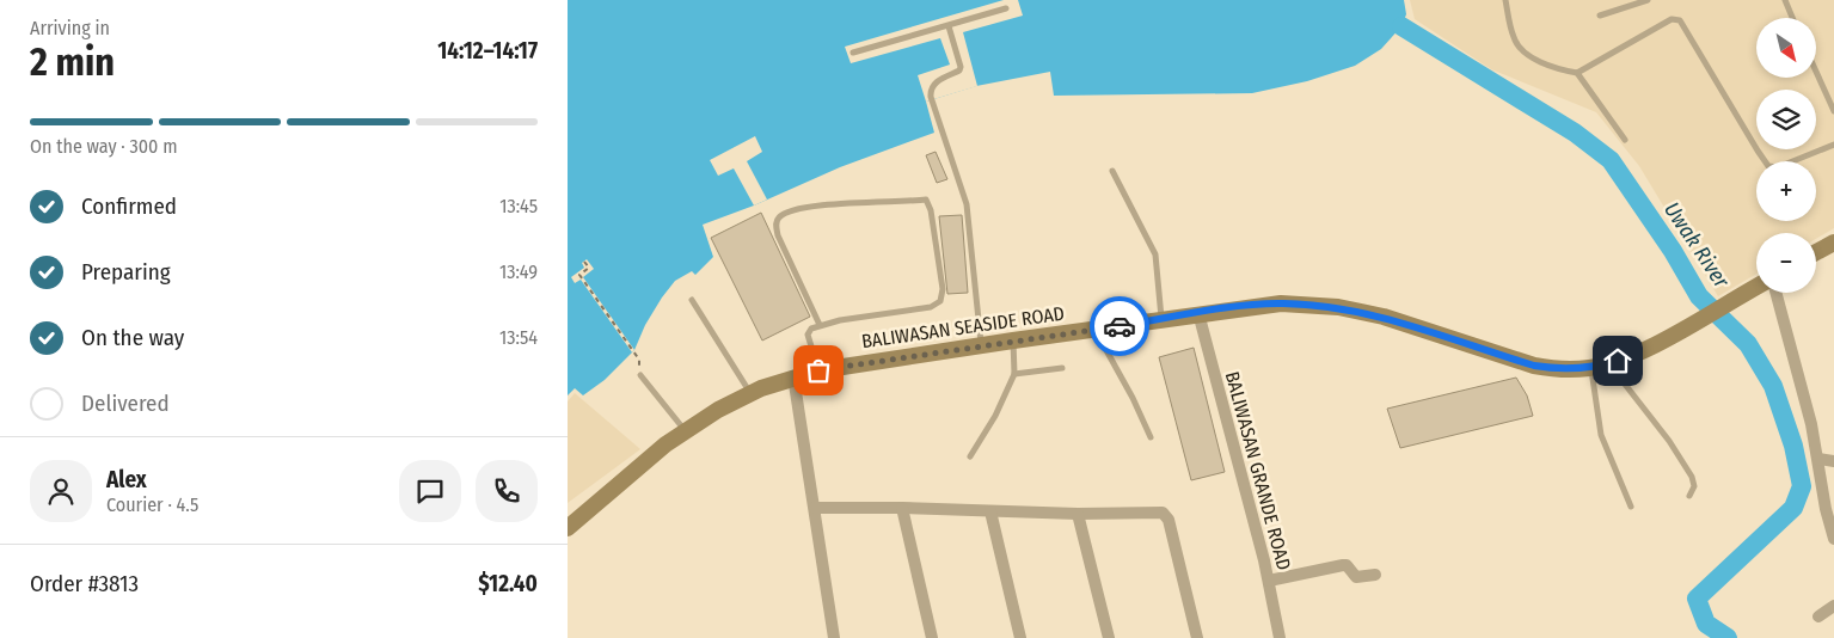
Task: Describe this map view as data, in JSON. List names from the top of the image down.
{
  "streets": {
    "main road": ["BALIWASAN SEASIDE ROAD"],
    "street": ["BALIWASAN GRANDE ROAD"]
  },
  "crossings": [
    ["BALIWASAN SEASIDE ROAD", "BALIWASAN GRANDE ROAD"]
  ],
  "water": ["Uwak River"],
  "north": "bottom right",
  "page": {
    "heading": ["2 min", "Arriving in", "14:12–14:17"],
    "panel": [
      "Alex",
      "Courier · 4.5",
      "Order #3813",
      "$12.40"
    ],
    "map_buttons": ["+", "−"],
    "bar": "On the way · 300 m",
    "list": [
      ["Confirmed", "13:45"],
      ["Preparing", "13:49"],
      ["On the way", "13:54"],
      "Delivered"
    ]
  }
}
